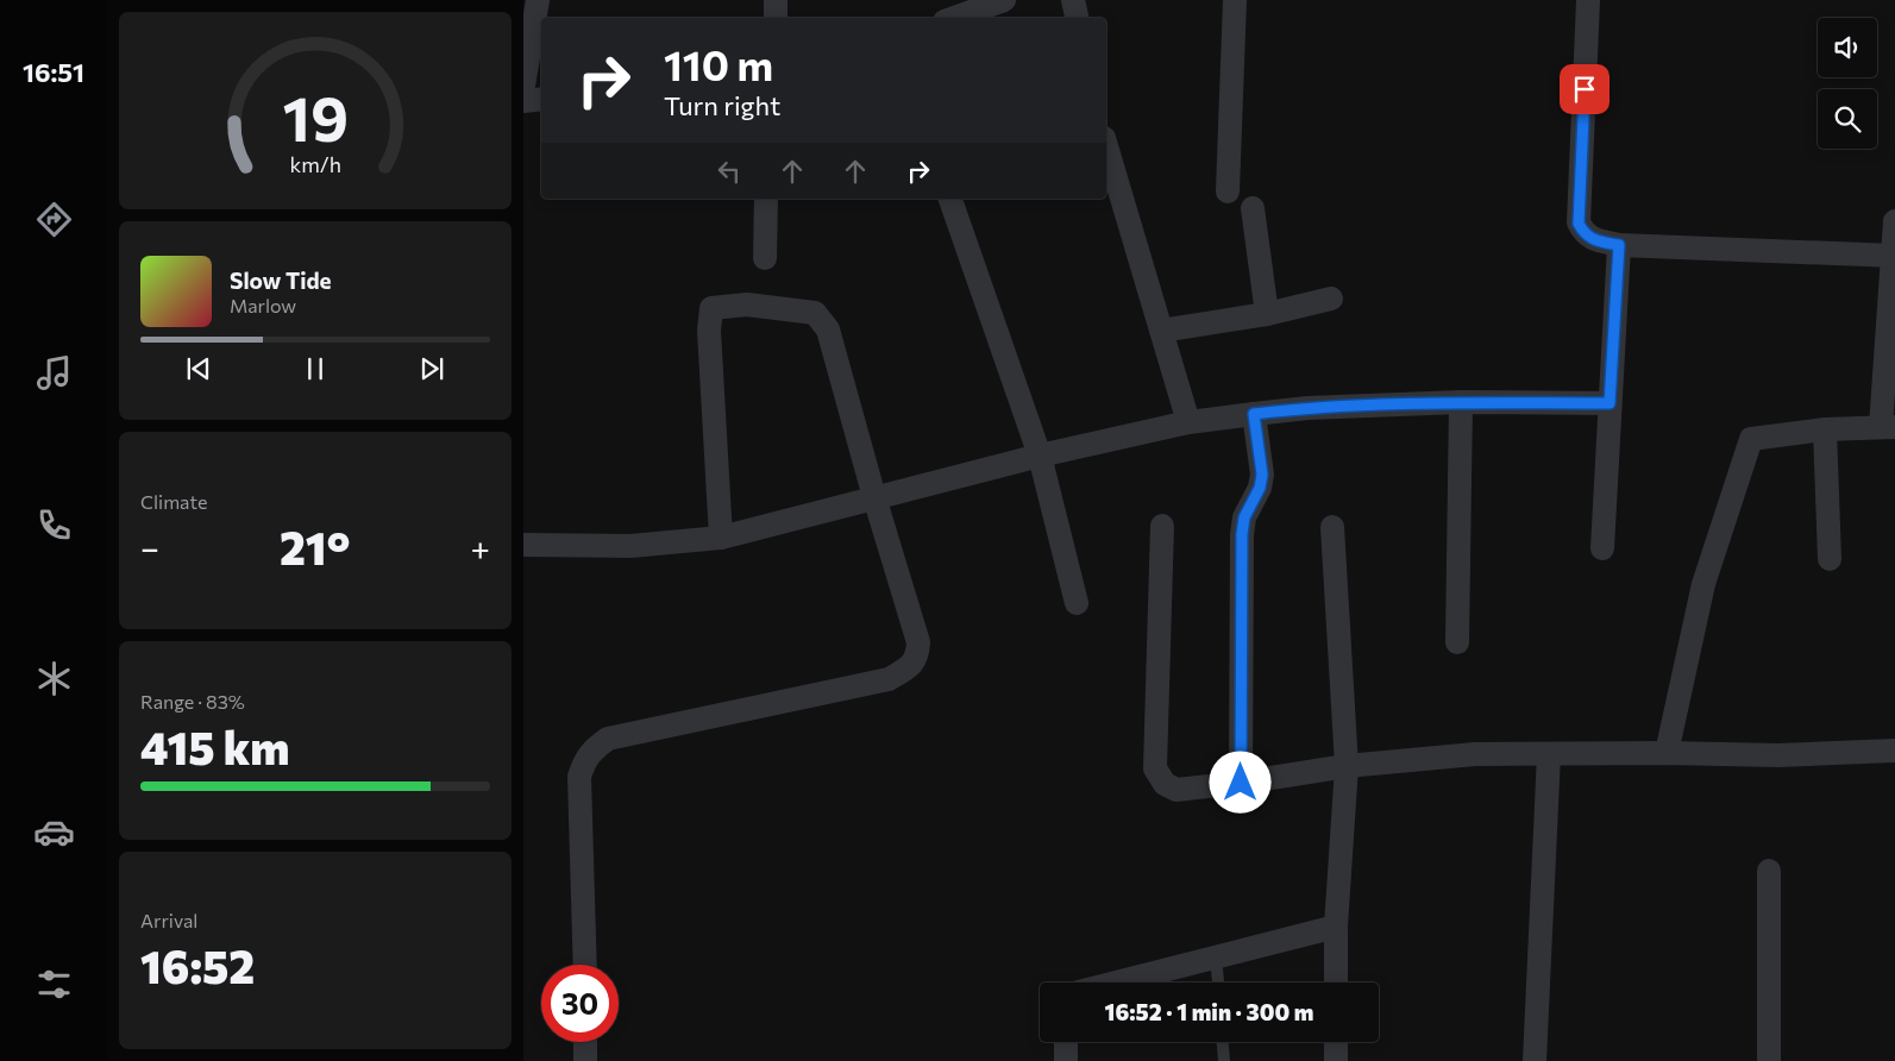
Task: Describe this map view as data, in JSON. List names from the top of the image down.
{
  "page": {
    "tabs": "16:51",
    "turn": ["110 m", "Turn right"],
    "song": ["Slow Tide", "Marlow"],
    "tile": [
      "Climate",
      ["Range · 83%", "415 km"],
      ["Arrival", "16:52"]
    ],
    "heat": ["−", "21°", "+"],
    "limit": "30",
    "trip": "16:52 · 1 min · 300 m",
    "gauge": ["19", "km/h"]
  }
}
